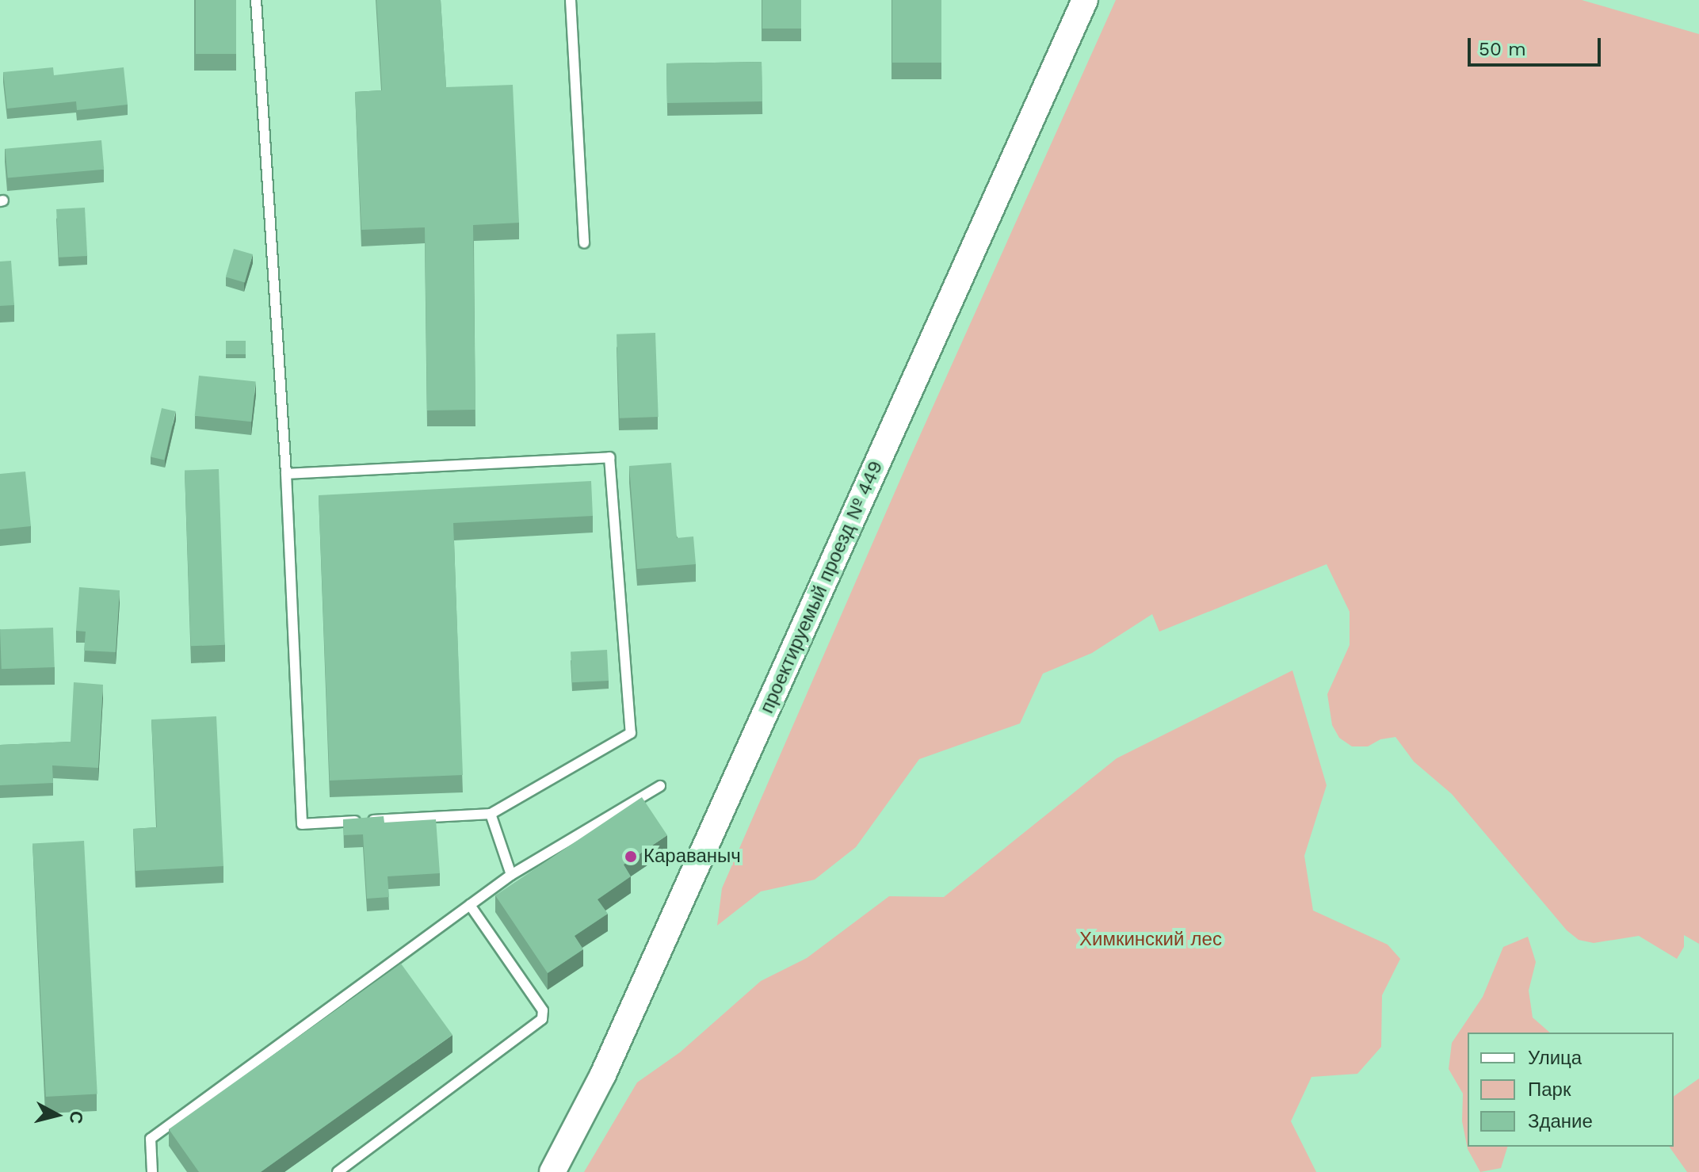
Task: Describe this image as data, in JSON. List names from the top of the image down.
{
  "streets": {
    "street": ["проектируемый проезд № 449"]
  },
  "parks": ["Химкинский лес"],
  "places": ["Караваныч"],
  "legend": ["Улица", "Парк", "Здание"],
  "scale_bar": "50 m",
  "north": "right"
}
